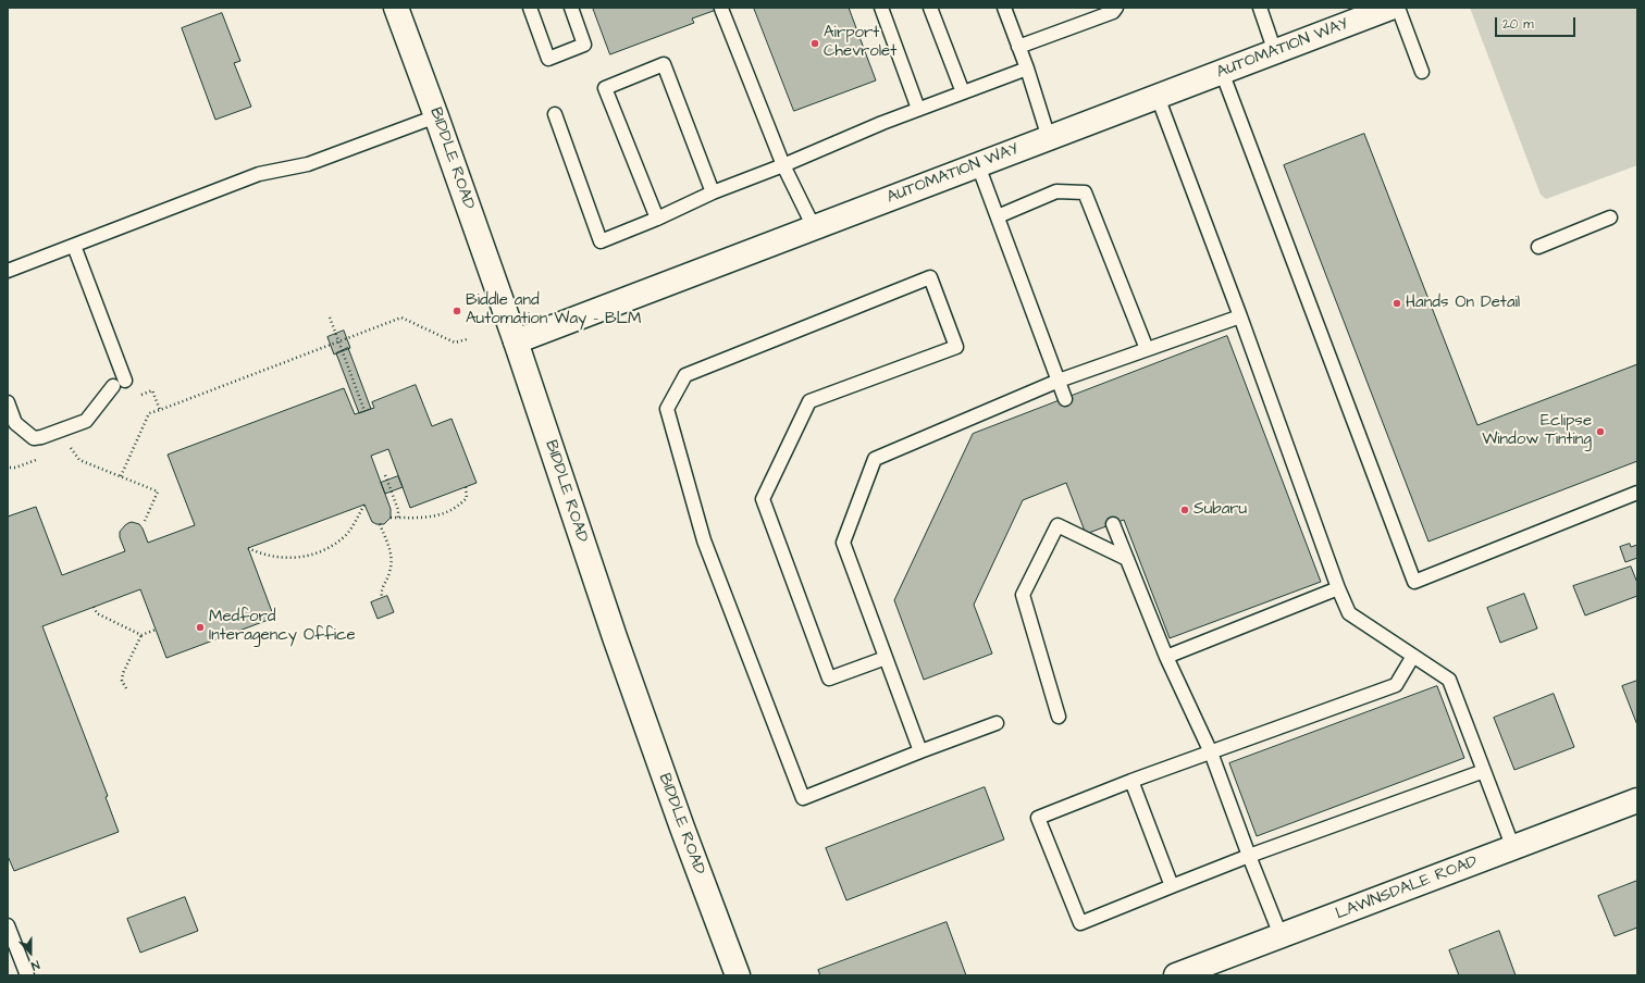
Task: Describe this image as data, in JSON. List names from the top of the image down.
{
  "streets": {
    "street": ["AUTOMATION WAY", "BIDDLE ROAD", "LAWNSDALE ROAD"]
  },
  "crossings": [
    ["AUTOMATION WAY", "BIDDLE ROAD"]
  ],
  "places": [
    "Airport Chevrolet",
    "Hands On Detail",
    "Biddle and Automation Way - BLM",
    "Eclipse Window Tinting",
    "Subaru",
    "Medford Interagency Office"
  ],
  "scale_bar": "20 m",
  "north": "bottom"
}
